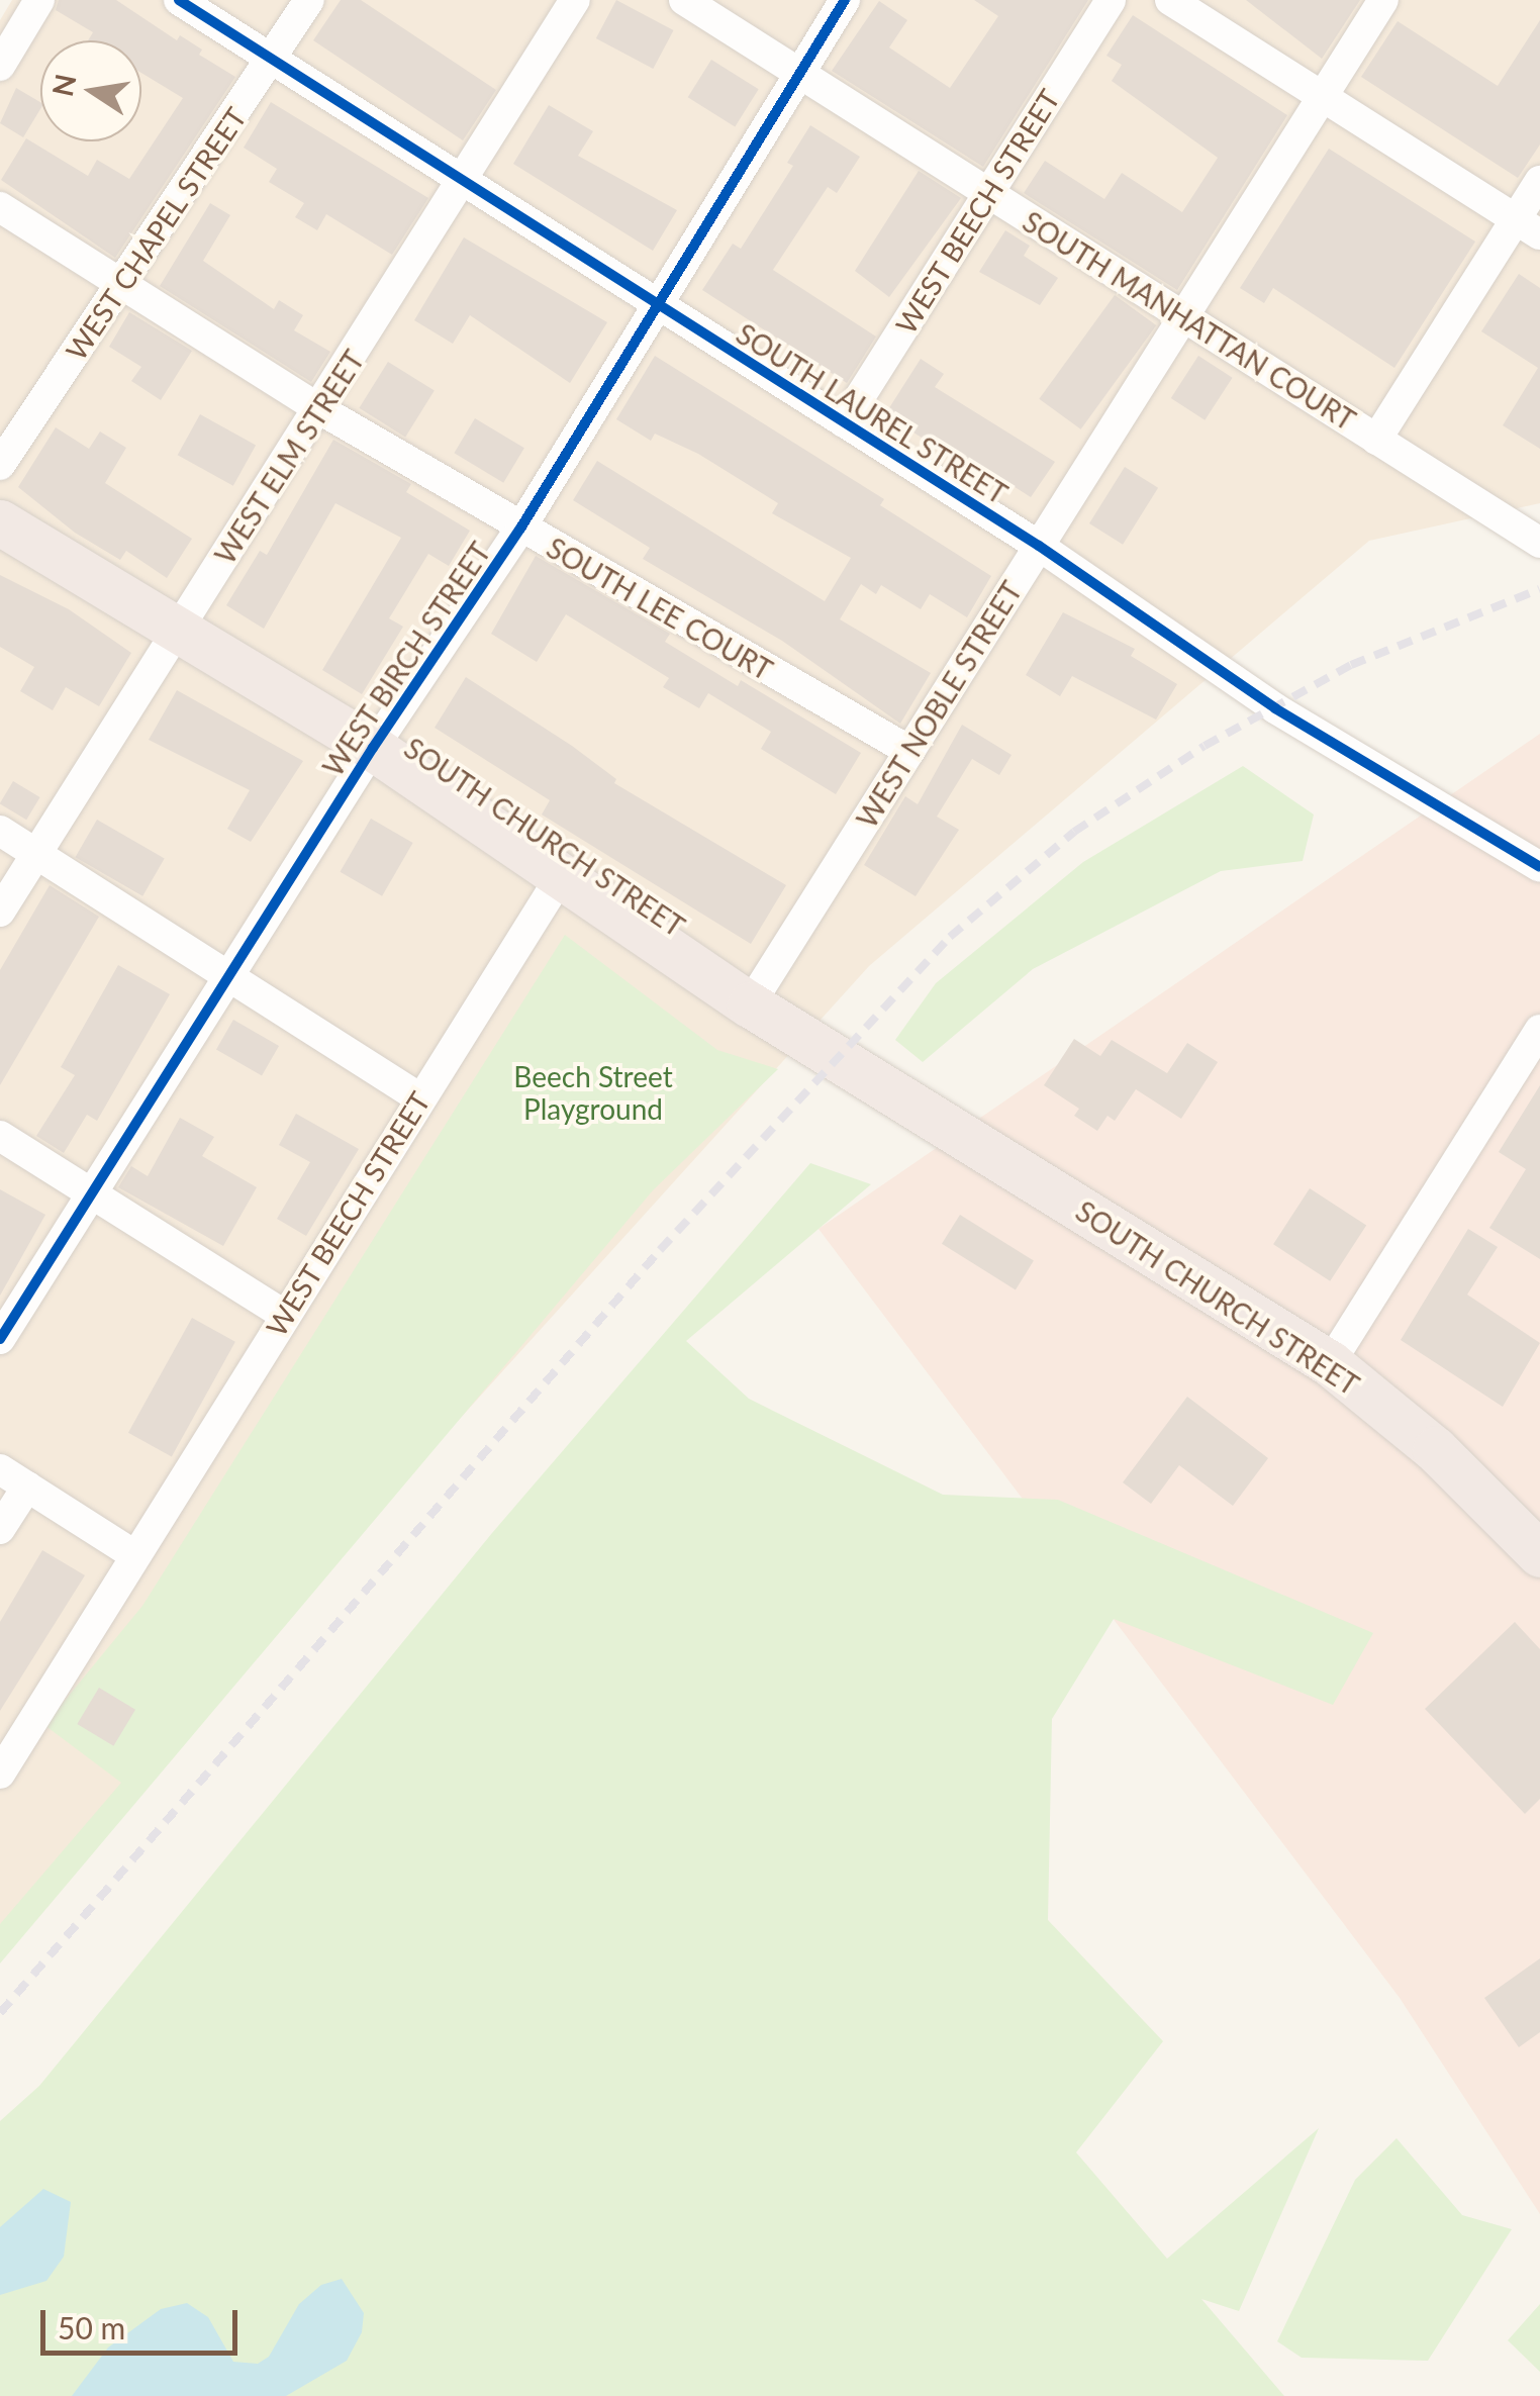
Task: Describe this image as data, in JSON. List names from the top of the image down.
{
  "streets": {
    "highway": ["SOUTH CHURCH STREET"],
    "street": [
      "WEST BEECH STREET",
      "WEST CHAPEL STREET",
      "SOUTH MANHATTAN COURT",
      "SOUTH LAUREL STREET",
      "WEST ELM STREET",
      "SOUTH LEE COURT",
      "WEST BIRCH STREET",
      "WEST NOBLE STREET"
    ]
  },
  "crossings": [
    ["WEST BEECH STREET", "SOUTH MANHATTAN COURT"],
    ["WEST BEECH STREET", "SOUTH LAUREL STREET"],
    ["WEST BEECH STREET", "SOUTH CHURCH STREET"],
    ["WEST CHAPEL STREET", "SOUTH LAUREL STREET"],
    ["WEST CHAPEL STREET", "SOUTH LEE COURT"],
    ["SOUTH MANHATTAN COURT", "WEST BIRCH STREET"],
    ["SOUTH MANHATTAN COURT", "WEST NOBLE STREET"],
    ["SOUTH LAUREL STREET", "WEST ELM STREET"],
    ["SOUTH LAUREL STREET", "WEST BIRCH STREET"],
    ["SOUTH LAUREL STREET", "WEST NOBLE STREET"],
    ["WEST ELM STREET", "SOUTH LEE COURT"],
    ["WEST ELM STREET", "SOUTH CHURCH STREET"],
    ["SOUTH LEE COURT", "WEST BIRCH STREET"],
    ["SOUTH LEE COURT", "WEST NOBLE STREET"],
    ["WEST BIRCH STREET", "SOUTH CHURCH STREET"],
    ["WEST NOBLE STREET", "SOUTH CHURCH STREET"]
  ],
  "parks": ["Beech Street Playground"],
  "scale_bar": "50 m",
  "north": "left"
}
